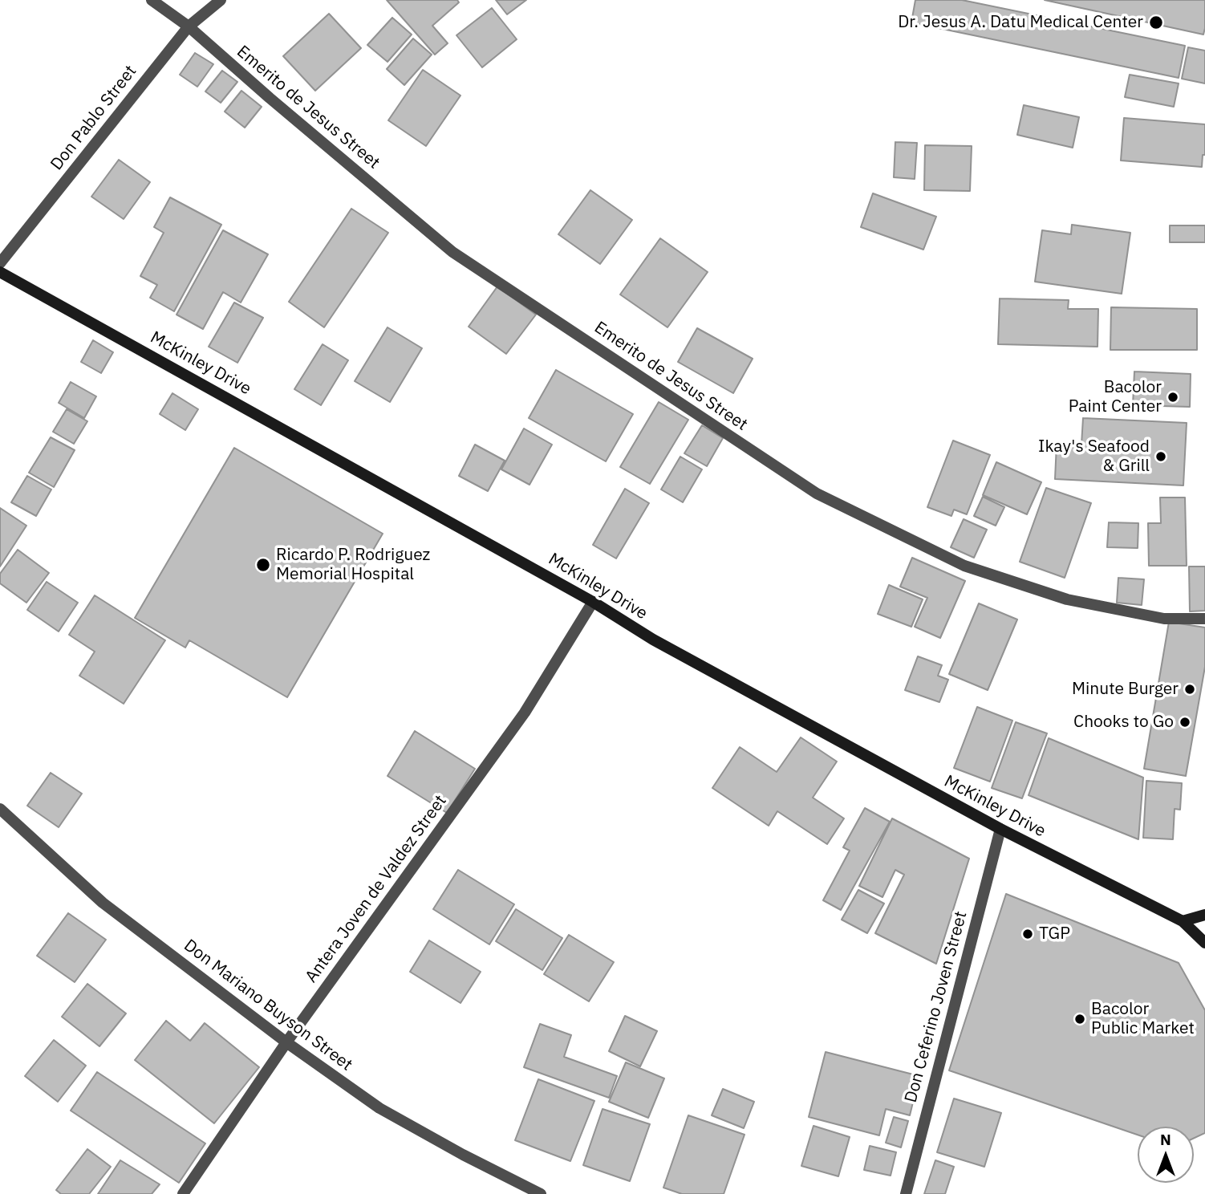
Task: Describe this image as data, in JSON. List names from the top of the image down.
{
  "streets": {
    "main road": ["McKinley Drive"],
    "street": [
      "Emerito de Jesus Street",
      "Don Pablo Street",
      "Antera Joven de Valdez Street",
      "Don Mariano Buyson Street",
      "Don Ceferino Joven Street"
    ]
  },
  "crossings": [
    ["Emerito de Jesus Street", "Don Pablo Street"],
    ["McKinley Drive", "Antera Joven de Valdez Street"],
    ["McKinley Drive", "Don Ceferino Joven Street"],
    ["Antera Joven de Valdez Street", "Don Mariano Buyson Street"]
  ],
  "places": [
    "Dr. Jesus A. Datu Medical Center",
    "Bacolor Paint Center",
    "Ikay's Seafood & Grill",
    "Ricardo P. Rodriguez Memorial Hospital",
    "Minute Burger",
    "Chooks to Go",
    "TGP",
    "Bacolor Public Market"
  ],
  "north": "top"
}
